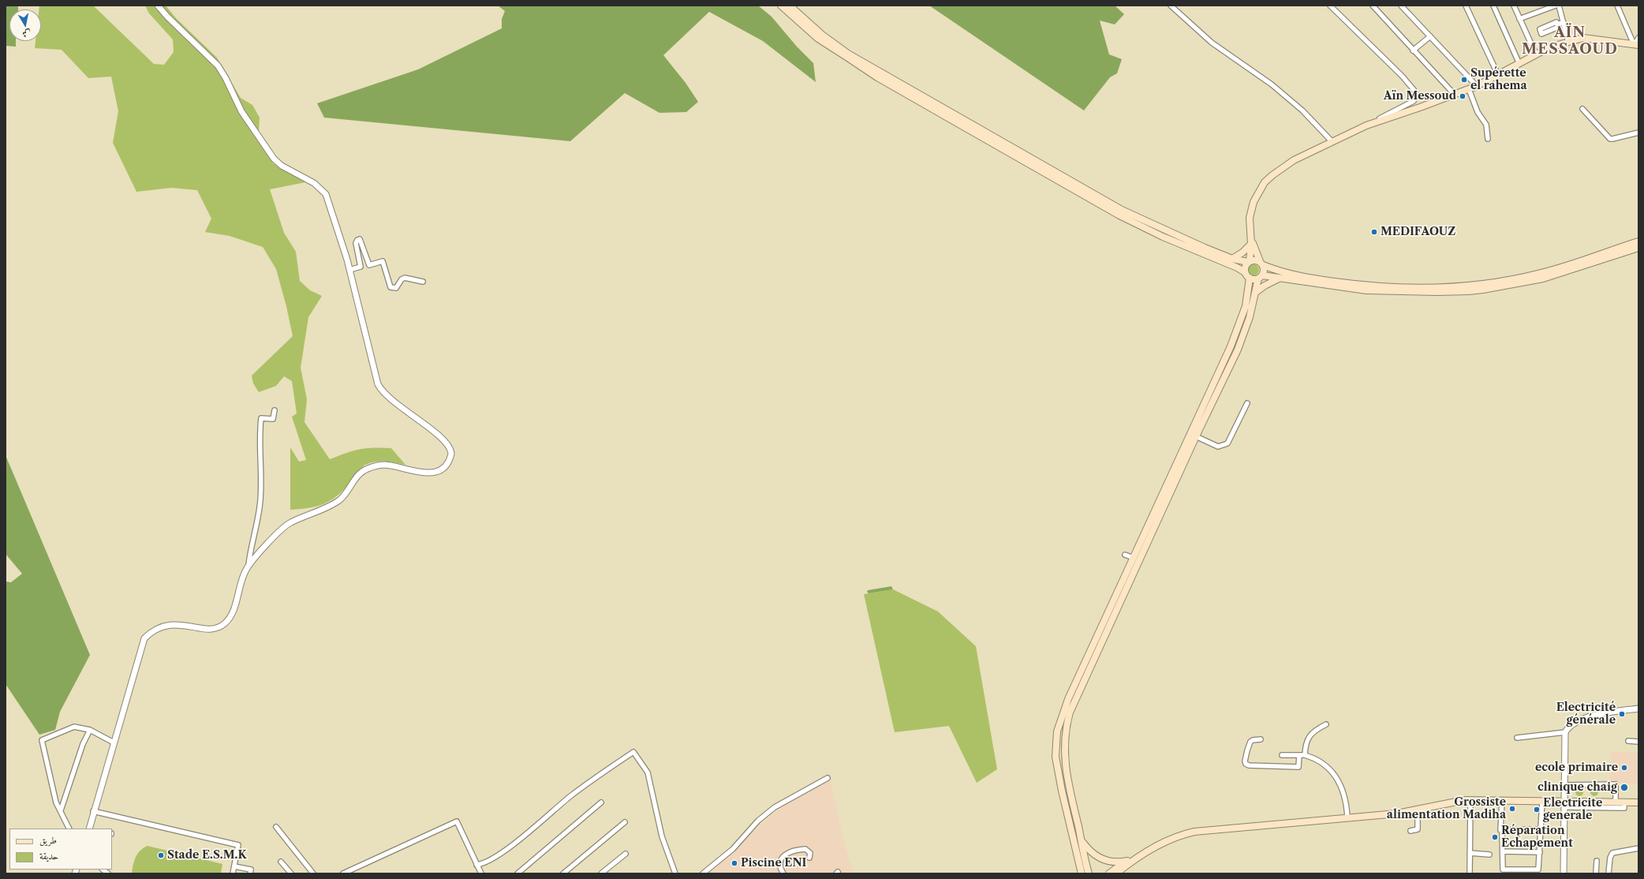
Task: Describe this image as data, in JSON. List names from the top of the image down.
{
  "districts": ["AÏN MESSAOUD"],
  "places": [
    "Supérette el rahema",
    "Aïn Messoud",
    "MEDIFAOUZ",
    "Electricité générale",
    "ecole primaire",
    "clinique chaig",
    "Grossiste alimentation Madiha",
    "Electricite generale",
    "Réparation Echapement",
    "Stade E.S.M.K",
    "Piscine ENI"
  ],
  "legend": ["طريق", "حديقة"],
  "north": "bottom"
}
